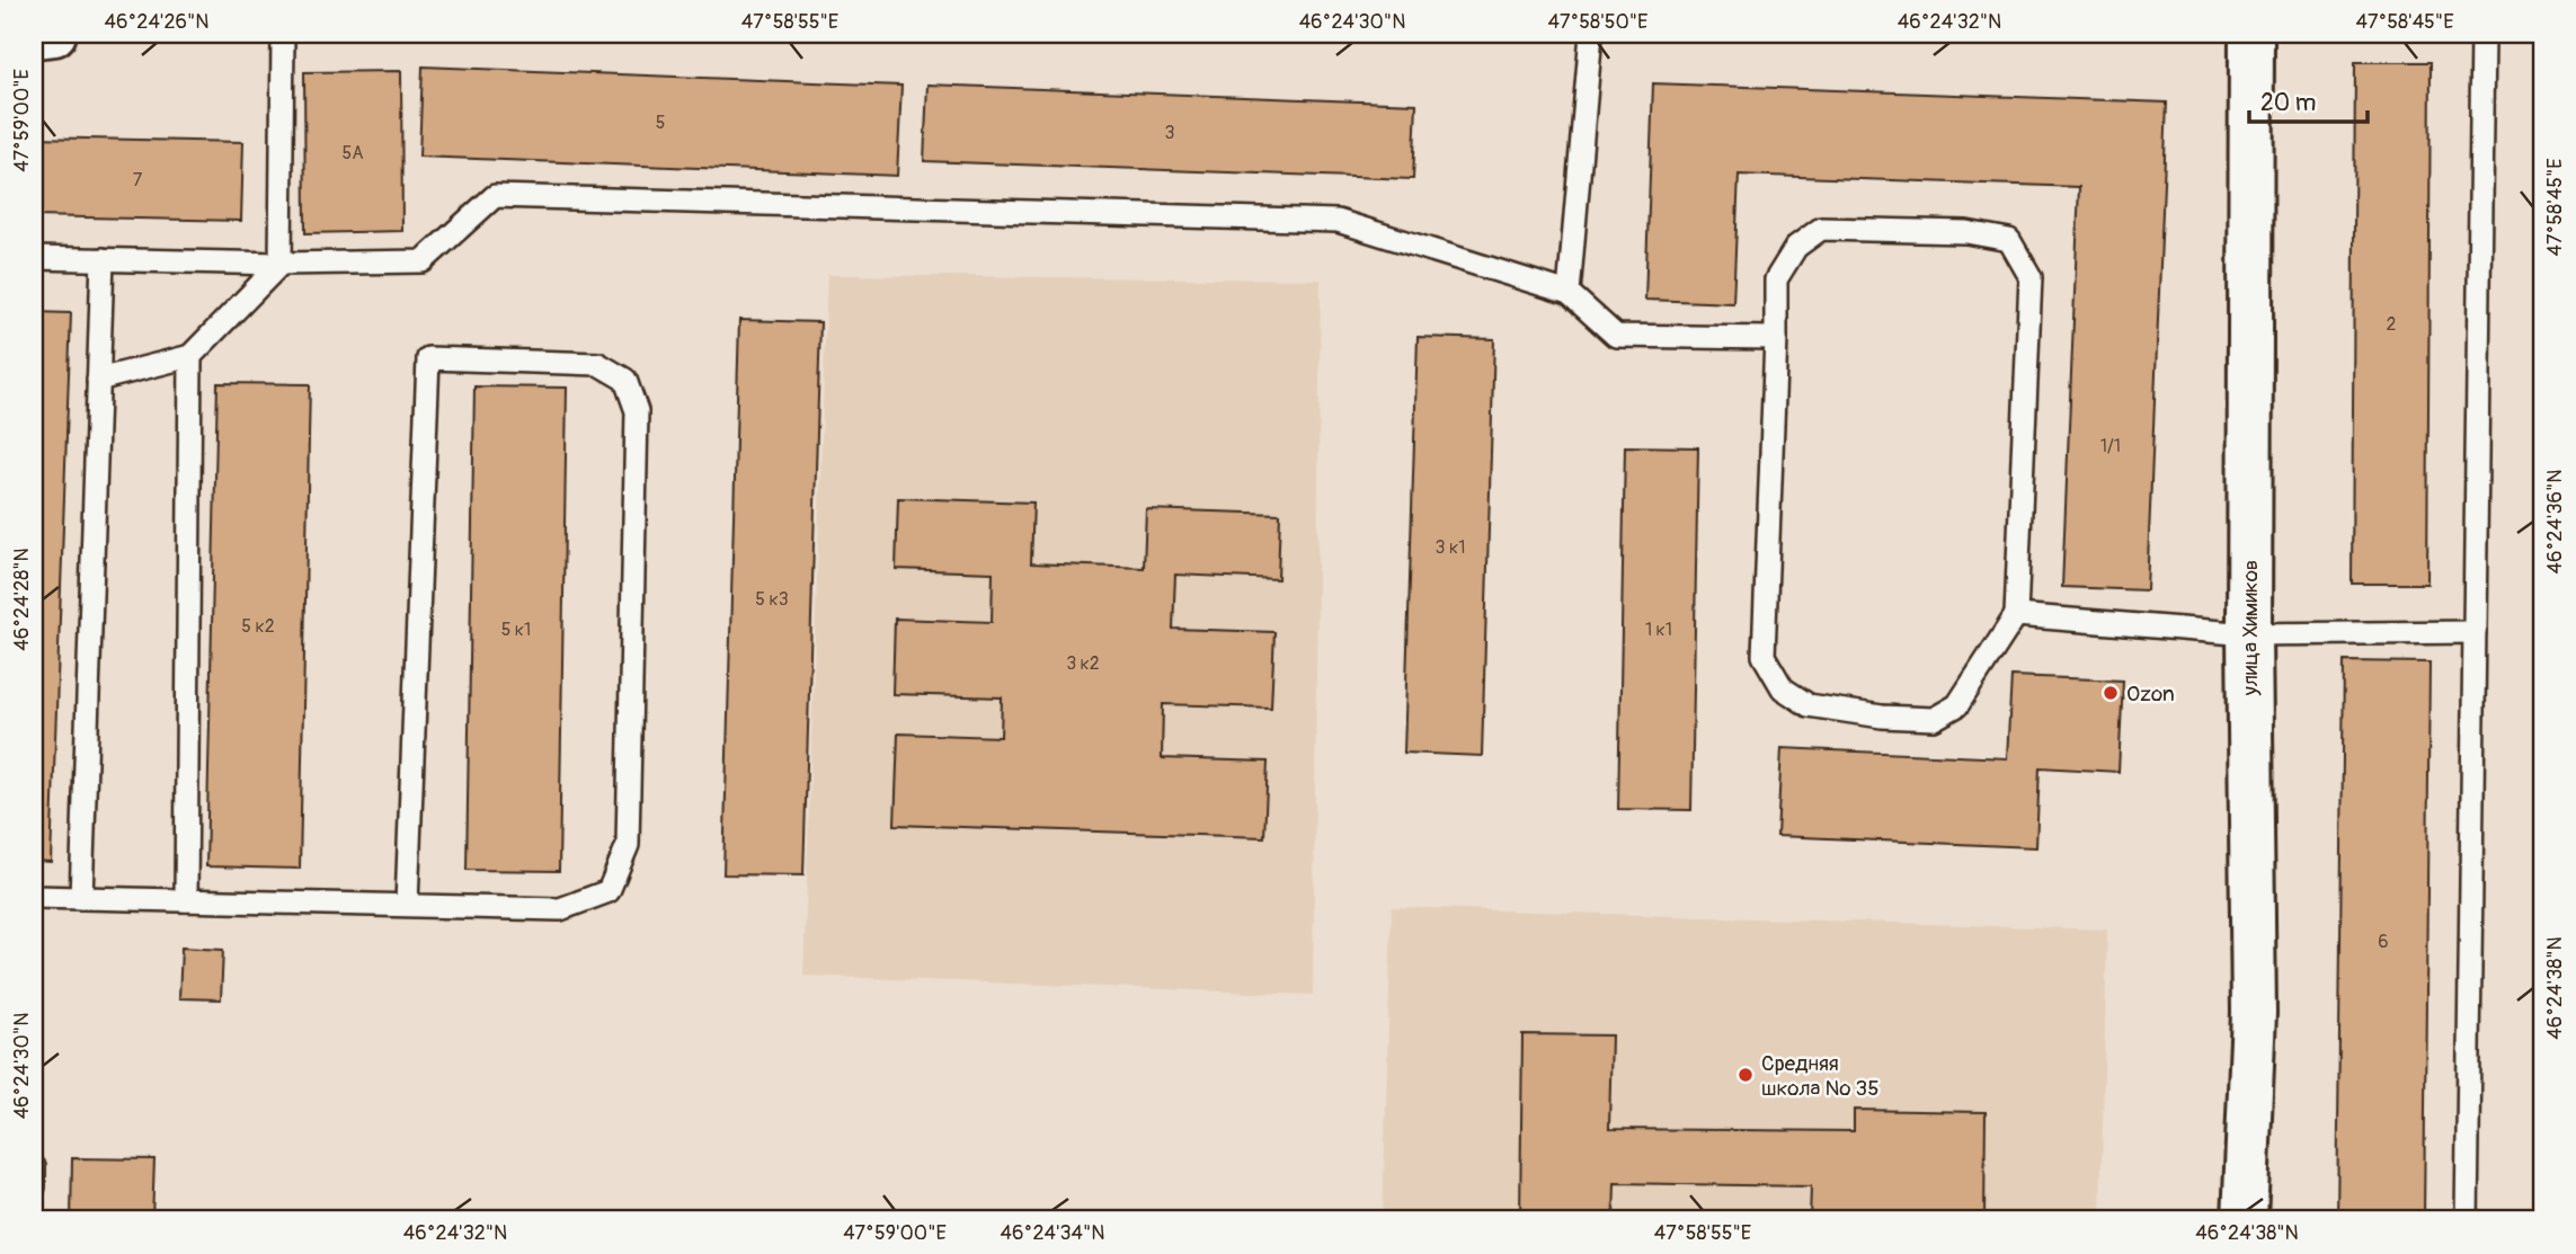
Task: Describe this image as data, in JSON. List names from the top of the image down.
{
  "streets": {
    "street": ["улица Химиков"]
  },
  "places": ["Ozon", "Средняя школа № 35"],
  "house_numbers": [
    "5",
    "3",
    "5А",
    "7",
    "2",
    "1/1",
    "3 к1",
    "5 к3",
    "5 к2",
    "5 к1",
    "1 к1",
    "3 к2",
    "6"
  ],
  "scale_bar": "20 m",
  "coordinates": [
    "46°24'26\"N",
    "47°58'55\"E",
    "46°24'30\"N",
    "47°58'50\"E",
    "46°24'32\"N",
    "47°58'45\"E",
    "47°59'00\"E",
    "46°24'36\"N",
    "46°24'28\"N",
    "46°24'38\"N",
    "46°24'34\"N"
  ]
}
